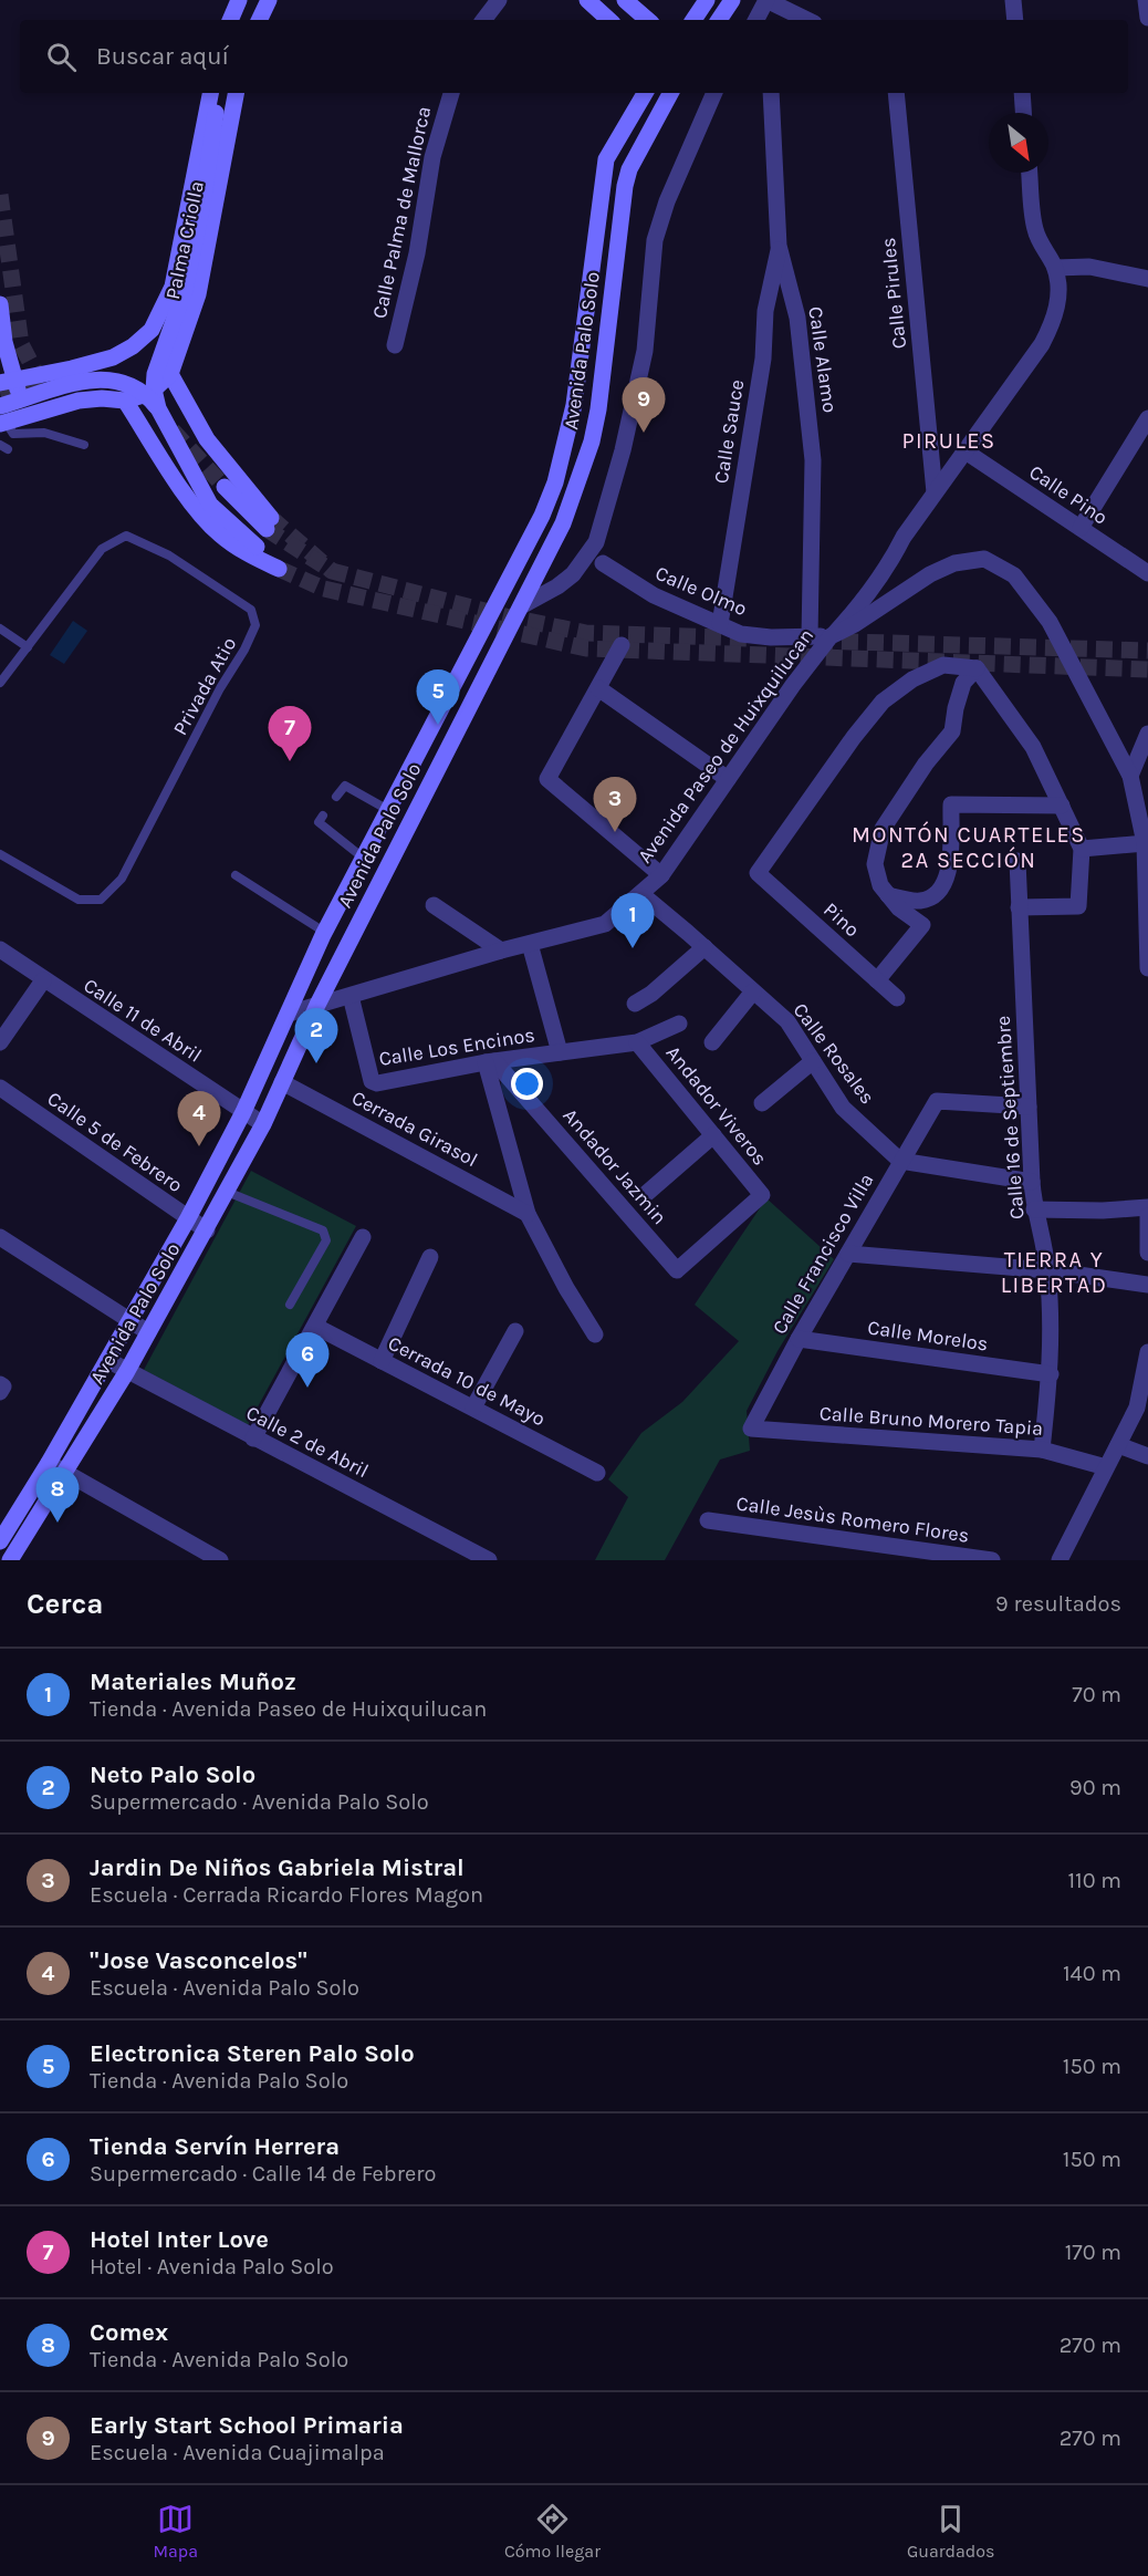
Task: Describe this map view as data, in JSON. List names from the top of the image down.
{
  "streets": {
    "main road": ["Palma Criolla", "Avenida Palo Solo"],
    "street": [
      "Calle Palma de Mallorca",
      "Calle Pirules",
      "Calle Alamo",
      "Calle Sauce",
      "Calle Pino",
      "Calle Olmo",
      "Avenida Paseo de Huixquilucan",
      "Pino",
      "Calle 11 de Abril",
      "Calle Los Encinos",
      "Calle Rosales",
      "Andador Viveros",
      "Calle 16 de Septiembre",
      "Cerrada Girasol",
      "Calle 5 de Febrero",
      "Andador Jazmin",
      "Calle Francisco Villa",
      "Calle Morelos",
      "Cerrada 10 de Mayo",
      "Calle Bruno Morero Tapia",
      "Calle 2 de Abril",
      "Calle Jesùs Romero Flores"
    ],
    "lane": ["Privada Atio"]
  },
  "crossings": [
    ["Avenida Palo Solo", "Avenida Paseo de Huixquilucan"],
    ["Avenida Palo Solo", "Calle 11 de Abril"],
    ["Avenida Palo Solo", "Cerrada Girasol"],
    ["Avenida Palo Solo", "Calle 5 de Febrero"],
    ["Avenida Palo Solo", "Calle 2 de Abril"],
    ["Calle Alamo", "Calle Sauce"],
    ["Calle Alamo", "Calle Olmo"],
    ["Calle Sauce", "Calle Olmo"],
    ["Calle Olmo", "Avenida Paseo de Huixquilucan"],
    ["Avenida Paseo de Huixquilucan", "Calle Los Encinos"],
    ["Avenida Paseo de Huixquilucan", "Calle Rosales"],
    ["Calle Los Encinos", "Andador Viveros"],
    ["Calle Los Encinos", "Andador Jazmin"],
    ["Calle Rosales", "Calle Francisco Villa"],
    ["Andador Viveros", "Andador Jazmin"],
    ["Calle 16 de Septiembre", "Calle Francisco Villa"],
    ["Calle 16 de Septiembre", "Calle Morelos"],
    ["Calle 16 de Septiembre", "Calle Bruno Morero Tapia"],
    ["Calle Francisco Villa", "Calle Morelos"],
    ["Calle Francisco Villa", "Calle Bruno Morero Tapia"]
  ],
  "districts": ["PIRULES", "MONTÓN CUARTELES 2A SECCIÓN", "TIERRA Y LIBERTAD"],
  "north": "bottom right",
  "page": {
    "search": "Buscar aquí",
    "pins": [
      "9",
      "5",
      "7",
      "3",
      "1",
      "2",
      "4",
      "6",
      "8"
    ],
    "heading": ["Cerca", "9 resultados"],
    "list": [
      {
        "mark": "1",
        "name": "Materiales Muñoz",
        "note": "Tienda · Avenida Paseo de Huixquilucan",
        "value": "70 m"
      },
      {
        "mark": "2",
        "name": "Neto Palo Solo",
        "note": "Supermercado · Avenida Palo Solo",
        "value": "90 m"
      },
      {
        "mark": "3",
        "name": "Jardin De Niños Gabriela Mistral",
        "note": "Escuela · Cerrada Ricardo Flores Magon",
        "value": "110 m"
      },
      {
        "mark": "4",
        "name": "\"Jose Vasconcelos\"",
        "note": "Escuela · Avenida Palo Solo",
        "value": "140 m"
      },
      {
        "mark": "5",
        "name": "Electronica Steren Palo Solo",
        "note": "Tienda · Avenida Palo Solo",
        "value": "150 m"
      },
      {
        "mark": "6",
        "name": "Tienda Servín Herrera",
        "note": "Supermercado · Calle 14 de Febrero",
        "value": "150 m"
      },
      {
        "mark": "7",
        "name": "Hotel Inter Love",
        "note": "Hotel · Avenida Palo Solo",
        "value": "170 m"
      },
      {
        "mark": "8",
        "name": "Comex",
        "note": "Tienda · Avenida Palo Solo",
        "value": "270 m"
      },
      {
        "mark": "9",
        "name": "Early Start School Primaria",
        "note": "Escuela · Avenida Cuajimalpa",
        "value": "270 m"
      }
    ],
    "nav": ["Mapa", "Cómo llegar", "Guardados"]
  }
}
